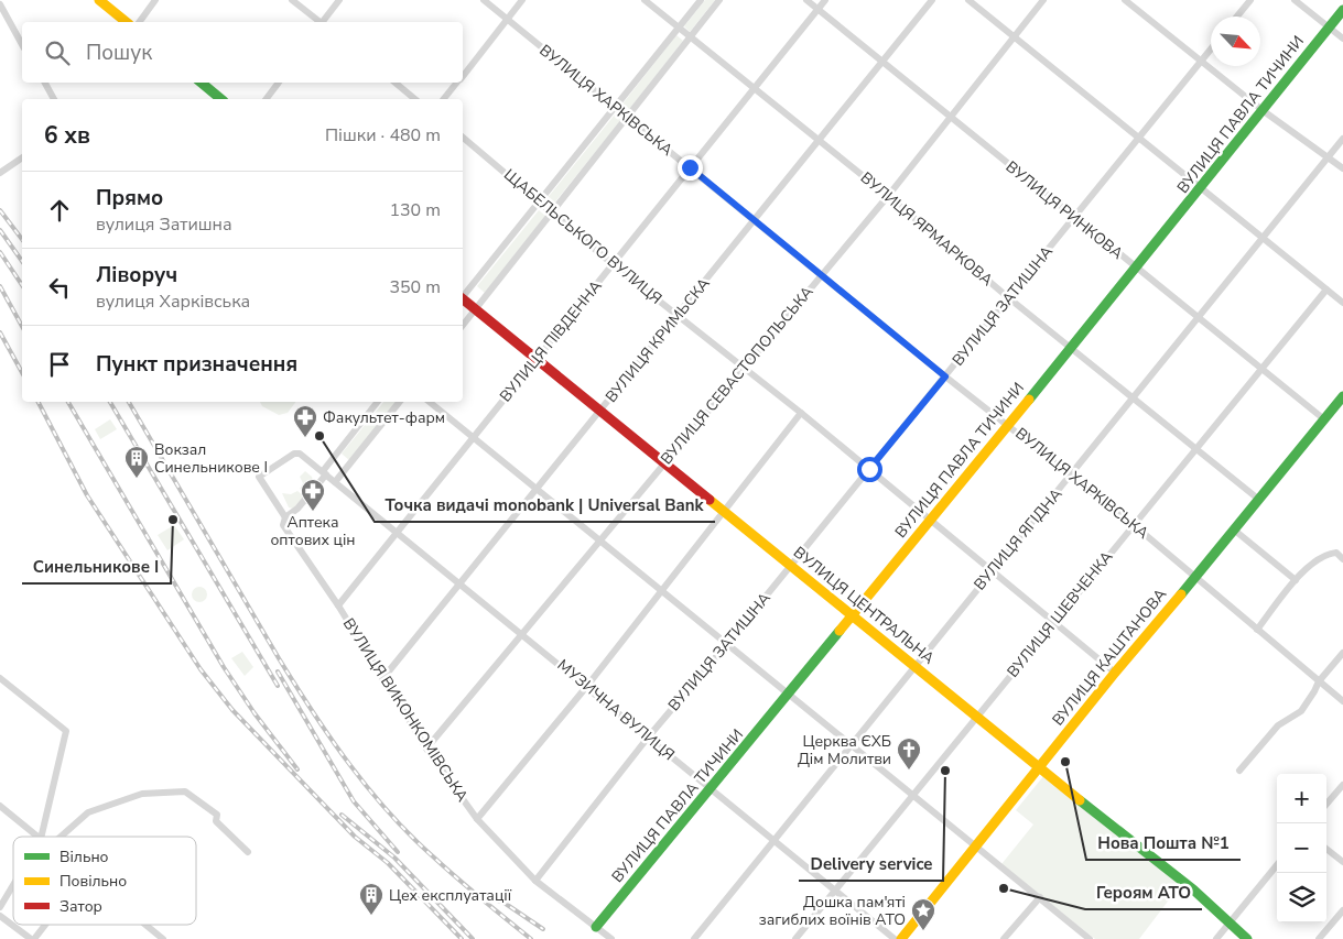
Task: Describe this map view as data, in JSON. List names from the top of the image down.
{
  "streets": {
    "street": [
      "ВУЛИЦЯ ХАРКІВСЬКА",
      "ВУЛИЦЯ ПАВЛА ТИЧИНИ",
      "ВУЛИЦЯ РИНКОВА",
      "ВУЛИЦЯ ЯРМАРКОВА",
      "ЩАБЕЛЬСЬКОГО ВУЛИЦЯ",
      "ВУЛИЦЯ ЗАТИШНА",
      "ВУЛИЦЯ КРИМЬСКА",
      "ВУЛИЦЯ ПІВДЕННА",
      "ВУЛИЦЯ СЕВАСТОПОЛЬСЬКА",
      "ВУЛИЦЯ ЯГІДНА",
      "ВУЛИЦЯ ЦЕНТРАЛЬНА",
      "ВУЛИЦЯ ШЕВЧЕНКА",
      "ВУЛИЦЯ КАШТАНОВА",
      "ВУЛИЦЯ ВИКОНКОМІВСЬКА",
      "МУЗИЧНА ВУЛИЦЯ"
    ]
  },
  "crossings": [
    ["ВУЛИЦЯ ХАРКІВСЬКА", "ВУЛИЦЯ ПАВЛА ТИЧИНИ"],
    ["ВУЛИЦЯ ХАРКІВСЬКА", "ВУЛИЦЯ ЗАТИШНА"],
    ["ВУЛИЦЯ ХАРКІВСЬКА", "ВУЛИЦЯ КРИМЬСКА"],
    ["ВУЛИЦЯ ХАРКІВСЬКА", "ВУЛИЦЯ ПІВДЕННА"],
    ["ВУЛИЦЯ ХАРКІВСЬКА", "ВУЛИЦЯ СЕВАСТОПОЛЬСЬКА"],
    ["ВУЛИЦЯ ХАРКІВСЬКА", "ВУЛИЦЯ ЯГІДНА"],
    ["ВУЛИЦЯ ХАРКІВСЬКА", "ВУЛИЦЯ ШЕВЧЕНКА"],
    ["ВУЛИЦЯ ХАРКІВСЬКА", "ВУЛИЦЯ КАШТАНОВА"],
    ["ВУЛИЦЯ ПАВЛА ТИЧИНИ", "ВУЛИЦЯ РИНКОВА"],
    ["ВУЛИЦЯ ПАВЛА ТИЧИНИ", "ВУЛИЦЯ ЯРМАРКОВА"],
    ["ВУЛИЦЯ ПАВЛА ТИЧИНИ", "ЩАБЕЛЬСЬКОГО ВУЛИЦЯ"],
    ["ВУЛИЦЯ ПАВЛА ТИЧИНИ", "ВУЛИЦЯ ЦЕНТРАЛЬНА"],
    ["ВУЛИЦЯ ПАВЛА ТИЧИНИ", "ВУЛИЦЯ ВИКОНКОМІВСЬКА"],
    ["ВУЛИЦЯ ПАВЛА ТИЧИНИ", "МУЗИЧНА ВУЛИЦЯ"],
    ["ВУЛИЦЯ РИНКОВА", "ВУЛИЦЯ ЗАТИШНА"],
    ["ВУЛИЦЯ РИНКОВА", "ВУЛИЦЯ КРИМЬСКА"],
    ["ВУЛИЦЯ РИНКОВА", "ВУЛИЦЯ ПІВДЕННА"],
    ["ВУЛИЦЯ РИНКОВА", "ВУЛИЦЯ СЕВАСТОПОЛЬСЬКА"],
    ["ВУЛИЦЯ РИНКОВА", "ВУЛИЦЯ ЯГІДНА"],
    ["ВУЛИЦЯ РИНКОВА", "ВУЛИЦЯ ШЕВЧЕНКА"],
    ["ВУЛИЦЯ РИНКОВА", "ВУЛИЦЯ КАШТАНОВА"],
    ["ВУЛИЦЯ ЯРМАРКОВА", "ВУЛИЦЯ ЗАТИШНА"],
    ["ВУЛИЦЯ ЯРМАРКОВА", "ВУЛИЦЯ КРИМЬСКА"],
    ["ВУЛИЦЯ ЯРМАРКОВА", "ВУЛИЦЯ ПІВДЕННА"],
    ["ВУЛИЦЯ ЯРМАРКОВА", "ВУЛИЦЯ СЕВАСТОПОЛЬСЬКА"],
    ["ВУЛИЦЯ ЯРМАРКОВА", "ВУЛИЦЯ ЯГІДНА"],
    ["ВУЛИЦЯ ЯРМАРКОВА", "ВУЛИЦЯ ШЕВЧЕНКА"],
    ["ВУЛИЦЯ ЯРМАРКОВА", "ВУЛИЦЯ КАШТАНОВА"],
    ["ЩАБЕЛЬСЬКОГО ВУЛИЦЯ", "ВУЛИЦЯ ЗАТИШНА"],
    ["ЩАБЕЛЬСЬКОГО ВУЛИЦЯ", "ВУЛИЦЯ КРИМЬСКА"],
    ["ЩАБЕЛЬСЬКОГО ВУЛИЦЯ", "ВУЛИЦЯ ПІВДЕННА"],
    ["ЩАБЕЛЬСЬКОГО ВУЛИЦЯ", "ВУЛИЦЯ СЕВАСТОПОЛЬСЬКА"],
    ["ЩАБЕЛЬСЬКОГО ВУЛИЦЯ", "ВУЛИЦЯ ЯГІДНА"],
    ["ЩАБЕЛЬСЬКОГО ВУЛИЦЯ", "ВУЛИЦЯ ШЕВЧЕНКА"],
    ["ЩАБЕЛЬСЬКОГО ВУЛИЦЯ", "ВУЛИЦЯ КАШТАНОВА"],
    ["ВУЛИЦЯ ЗАТИШНА", "ВУЛИЦЯ ЦЕНТРАЛЬНА"],
    ["ВУЛИЦЯ ЗАТИШНА", "ВУЛИЦЯ ВИКОНКОМІВСЬКА"],
    ["ВУЛИЦЯ ЗАТИШНА", "МУЗИЧНА ВУЛИЦЯ"],
    ["ВУЛИЦЯ КРИМЬСКА", "ВУЛИЦЯ ЦЕНТРАЛЬНА"],
    ["ВУЛИЦЯ КРИМЬСКА", "ВУЛИЦЯ ВИКОНКОМІВСЬКА"],
    ["ВУЛИЦЯ КРИМЬСКА", "МУЗИЧНА ВУЛИЦЯ"],
    ["ВУЛИЦЯ ПІВДЕННА", "ВУЛИЦЯ ЦЕНТРАЛЬНА"],
    ["ВУЛИЦЯ ПІВДЕННА", "ВУЛИЦЯ ВИКОНКОМІВСЬКА"],
    ["ВУЛИЦЯ ПІВДЕННА", "МУЗИЧНА ВУЛИЦЯ"],
    ["ВУЛИЦЯ СЕВАСТОПОЛЬСЬКА", "ВУЛИЦЯ ЦЕНТРАЛЬНА"],
    ["ВУЛИЦЯ СЕВАСТОПОЛЬСЬКА", "ВУЛИЦЯ ВИКОНКОМІВСЬКА"],
    ["ВУЛИЦЯ СЕВАСТОПОЛЬСЬКА", "МУЗИЧНА ВУЛИЦЯ"],
    ["ВУЛИЦЯ ЯГІДНА", "ВУЛИЦЯ ЦЕНТРАЛЬНА"],
    ["ВУЛИЦЯ ЯГІДНА", "МУЗИЧНА ВУЛИЦЯ"],
    ["ВУЛИЦЯ ЦЕНТРАЛЬНА", "ВУЛИЦЯ ШЕВЧЕНКА"],
    ["ВУЛИЦЯ ЦЕНТРАЛЬНА", "ВУЛИЦЯ КАШТАНОВА"],
    ["ВУЛИЦЯ ШЕВЧЕНКА", "МУЗИЧНА ВУЛИЦЯ"],
    ["ВУЛИЦЯ ВИКОНКОМІВСЬКА", "МУЗИЧНА ВУЛИЦЯ"]
  ],
  "places": {
    "other": [
      "Точка видачі monobank | Universal Bank",
      "Синельникове І",
      "Нова Пошта №1",
      "Delivery service",
      "Героям АТО"
    ],
    "pharmacy": ["Факультет-фарм", "Аптека оптових цін"],
    "building": ["Вокзал Синельникове І", "Цех експлуатації"],
    "church": ["Церква ЄХБ Дім Молитви"],
    "place": ["Дошка пам'яті загиблих воїнів АТО"]
  },
  "legend": ["Вільно", "Повільно", "Затор"],
  "north": "bottom right",
  "page": {
    "search": "Пошук",
    "heading": ["6 хв", "Пішки · 480 m"],
    "list": [
      ["Прямо", "вулиця Затишна", "130 m"],
      ["Ліворуч", "вулиця Харківська", "350 m"],
      "Пункт призначення"
    ],
    "map_buttons": ["+", "−"]
  }
}
